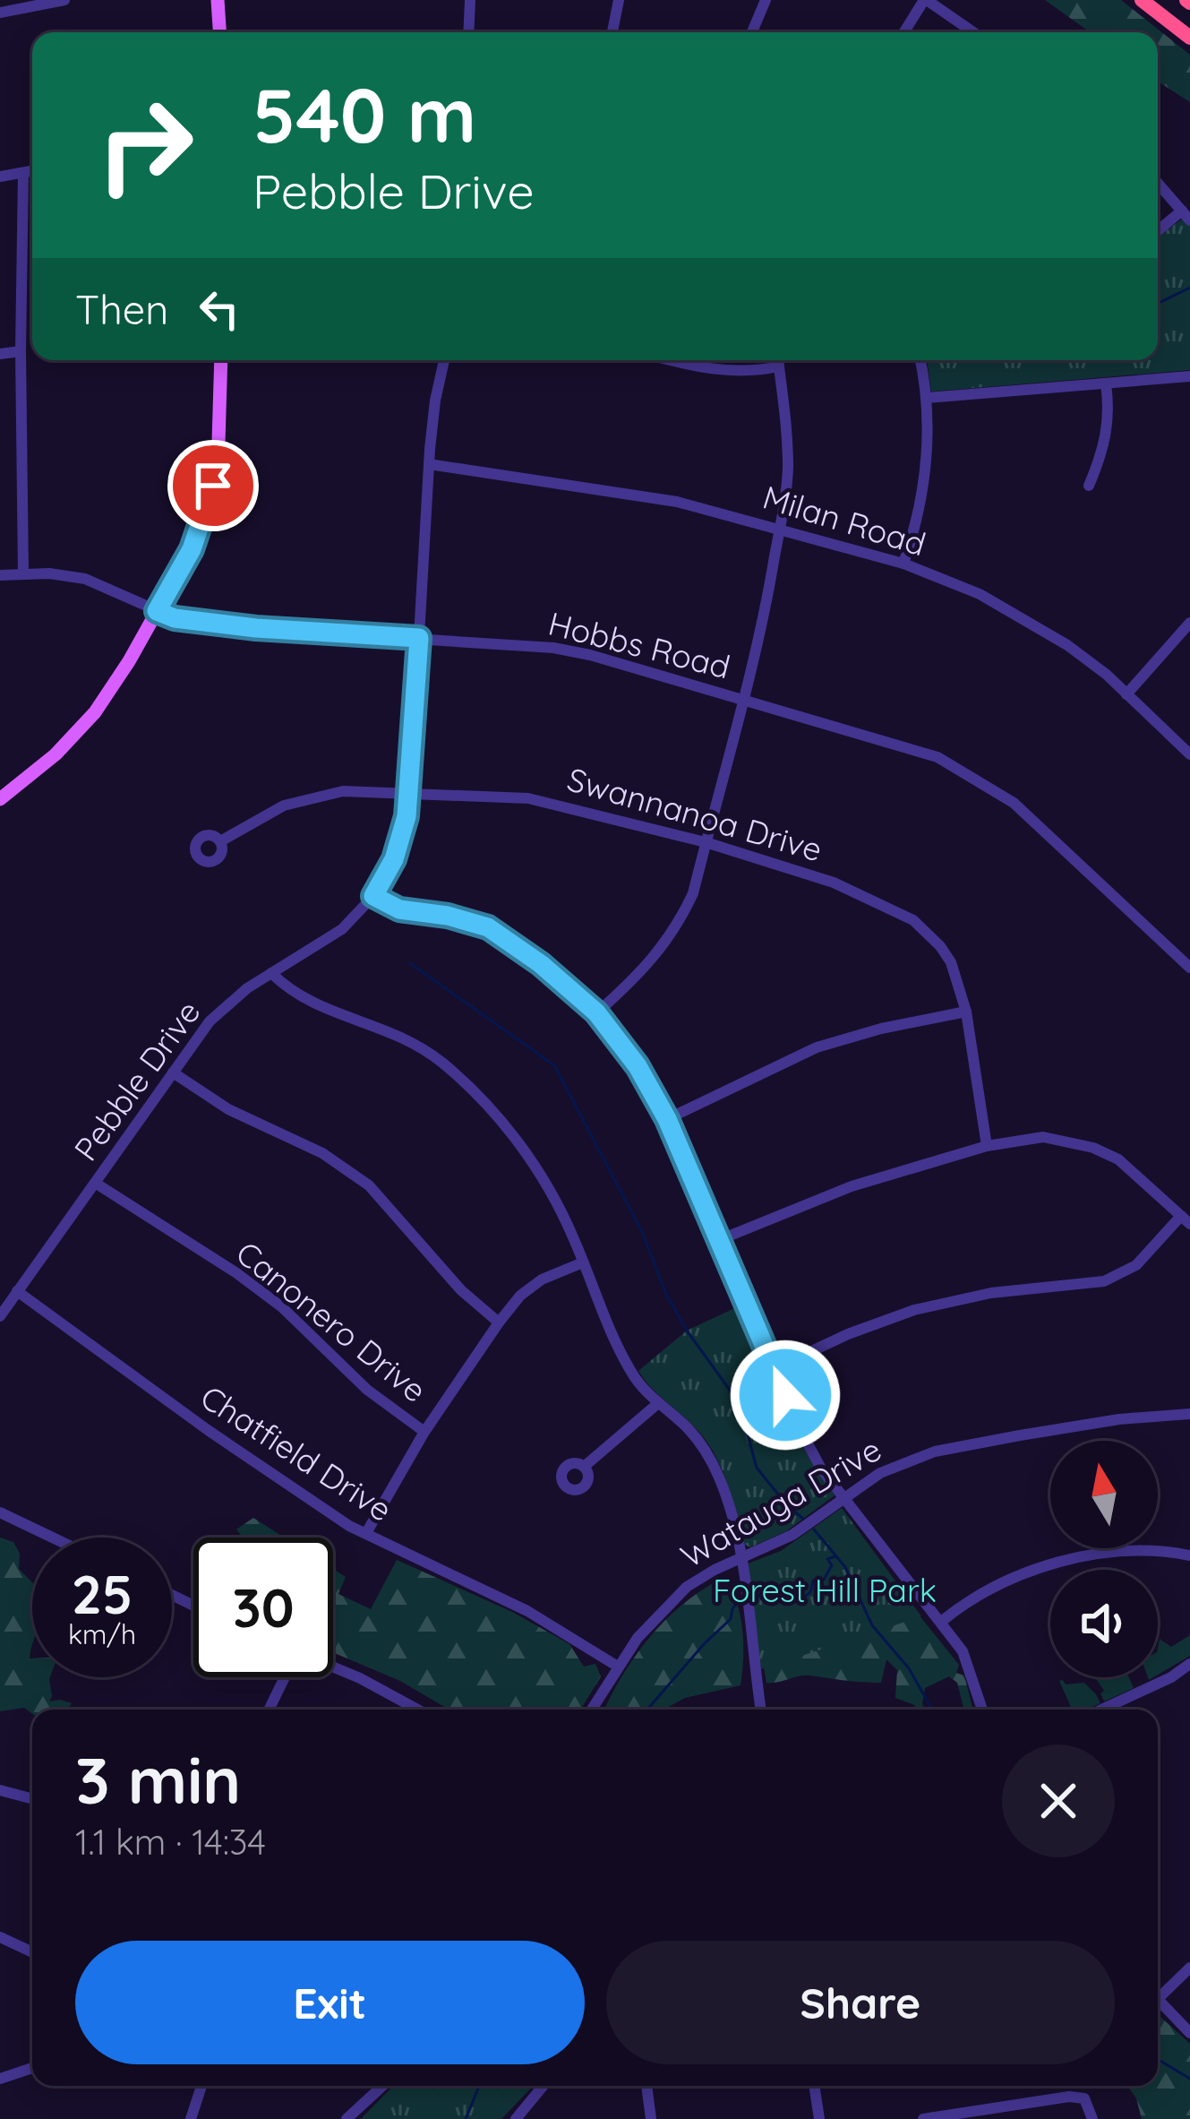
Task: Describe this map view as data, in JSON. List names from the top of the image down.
{
  "streets": {
    "street": [
      "Milan Road",
      "Hobbs Road",
      "Swannanoa Drive",
      "Pebble Drive",
      "Canonero Drive",
      "Chatfield Drive",
      "Watauga Drive"
    ]
  },
  "crossings": [
    ["Milan Road", "Pebble Drive"],
    ["Hobbs Road", "Pebble Drive"],
    ["Swannanoa Drive", "Pebble Drive"],
    ["Pebble Drive", "Canonero Drive"],
    ["Pebble Drive", "Chatfield Drive"],
    ["Chatfield Drive", "Watauga Drive"]
  ],
  "parks": ["Forest Hill Park"],
  "north": "top",
  "page": {
    "turn": ["540 m", "Pebble Drive"],
    "then": "Then",
    "speed": "25 km/h",
    "limit": "30",
    "heading": ["3 min", "1.1 km · 14:34"],
    "buttons": ["Exit", "Share"]
  }
}
